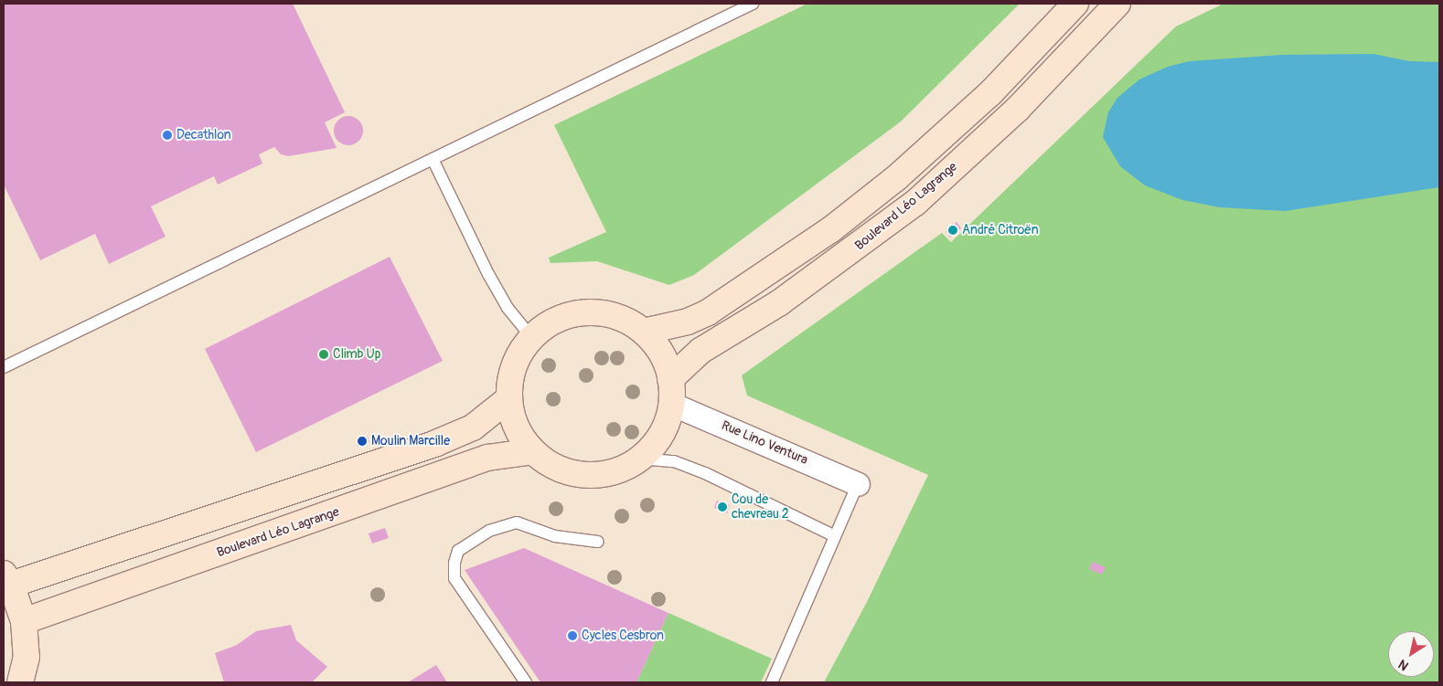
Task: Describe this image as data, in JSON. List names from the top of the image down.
{
  "streets": {
    "street": ["Boulevard Léo Lagrange", "Rue Lino Ventura"]
  },
  "crossings": [
    ["Boulevard Léo Lagrange", "Rue Lino Ventura"]
  ],
  "places": [
    "Decathlon",
    "André Citroën",
    "Climb Up",
    "Moulin Marcille",
    "Cou de chevreau 2",
    "Cycles Cesbron"
  ],
  "north": "bottom left"
}
